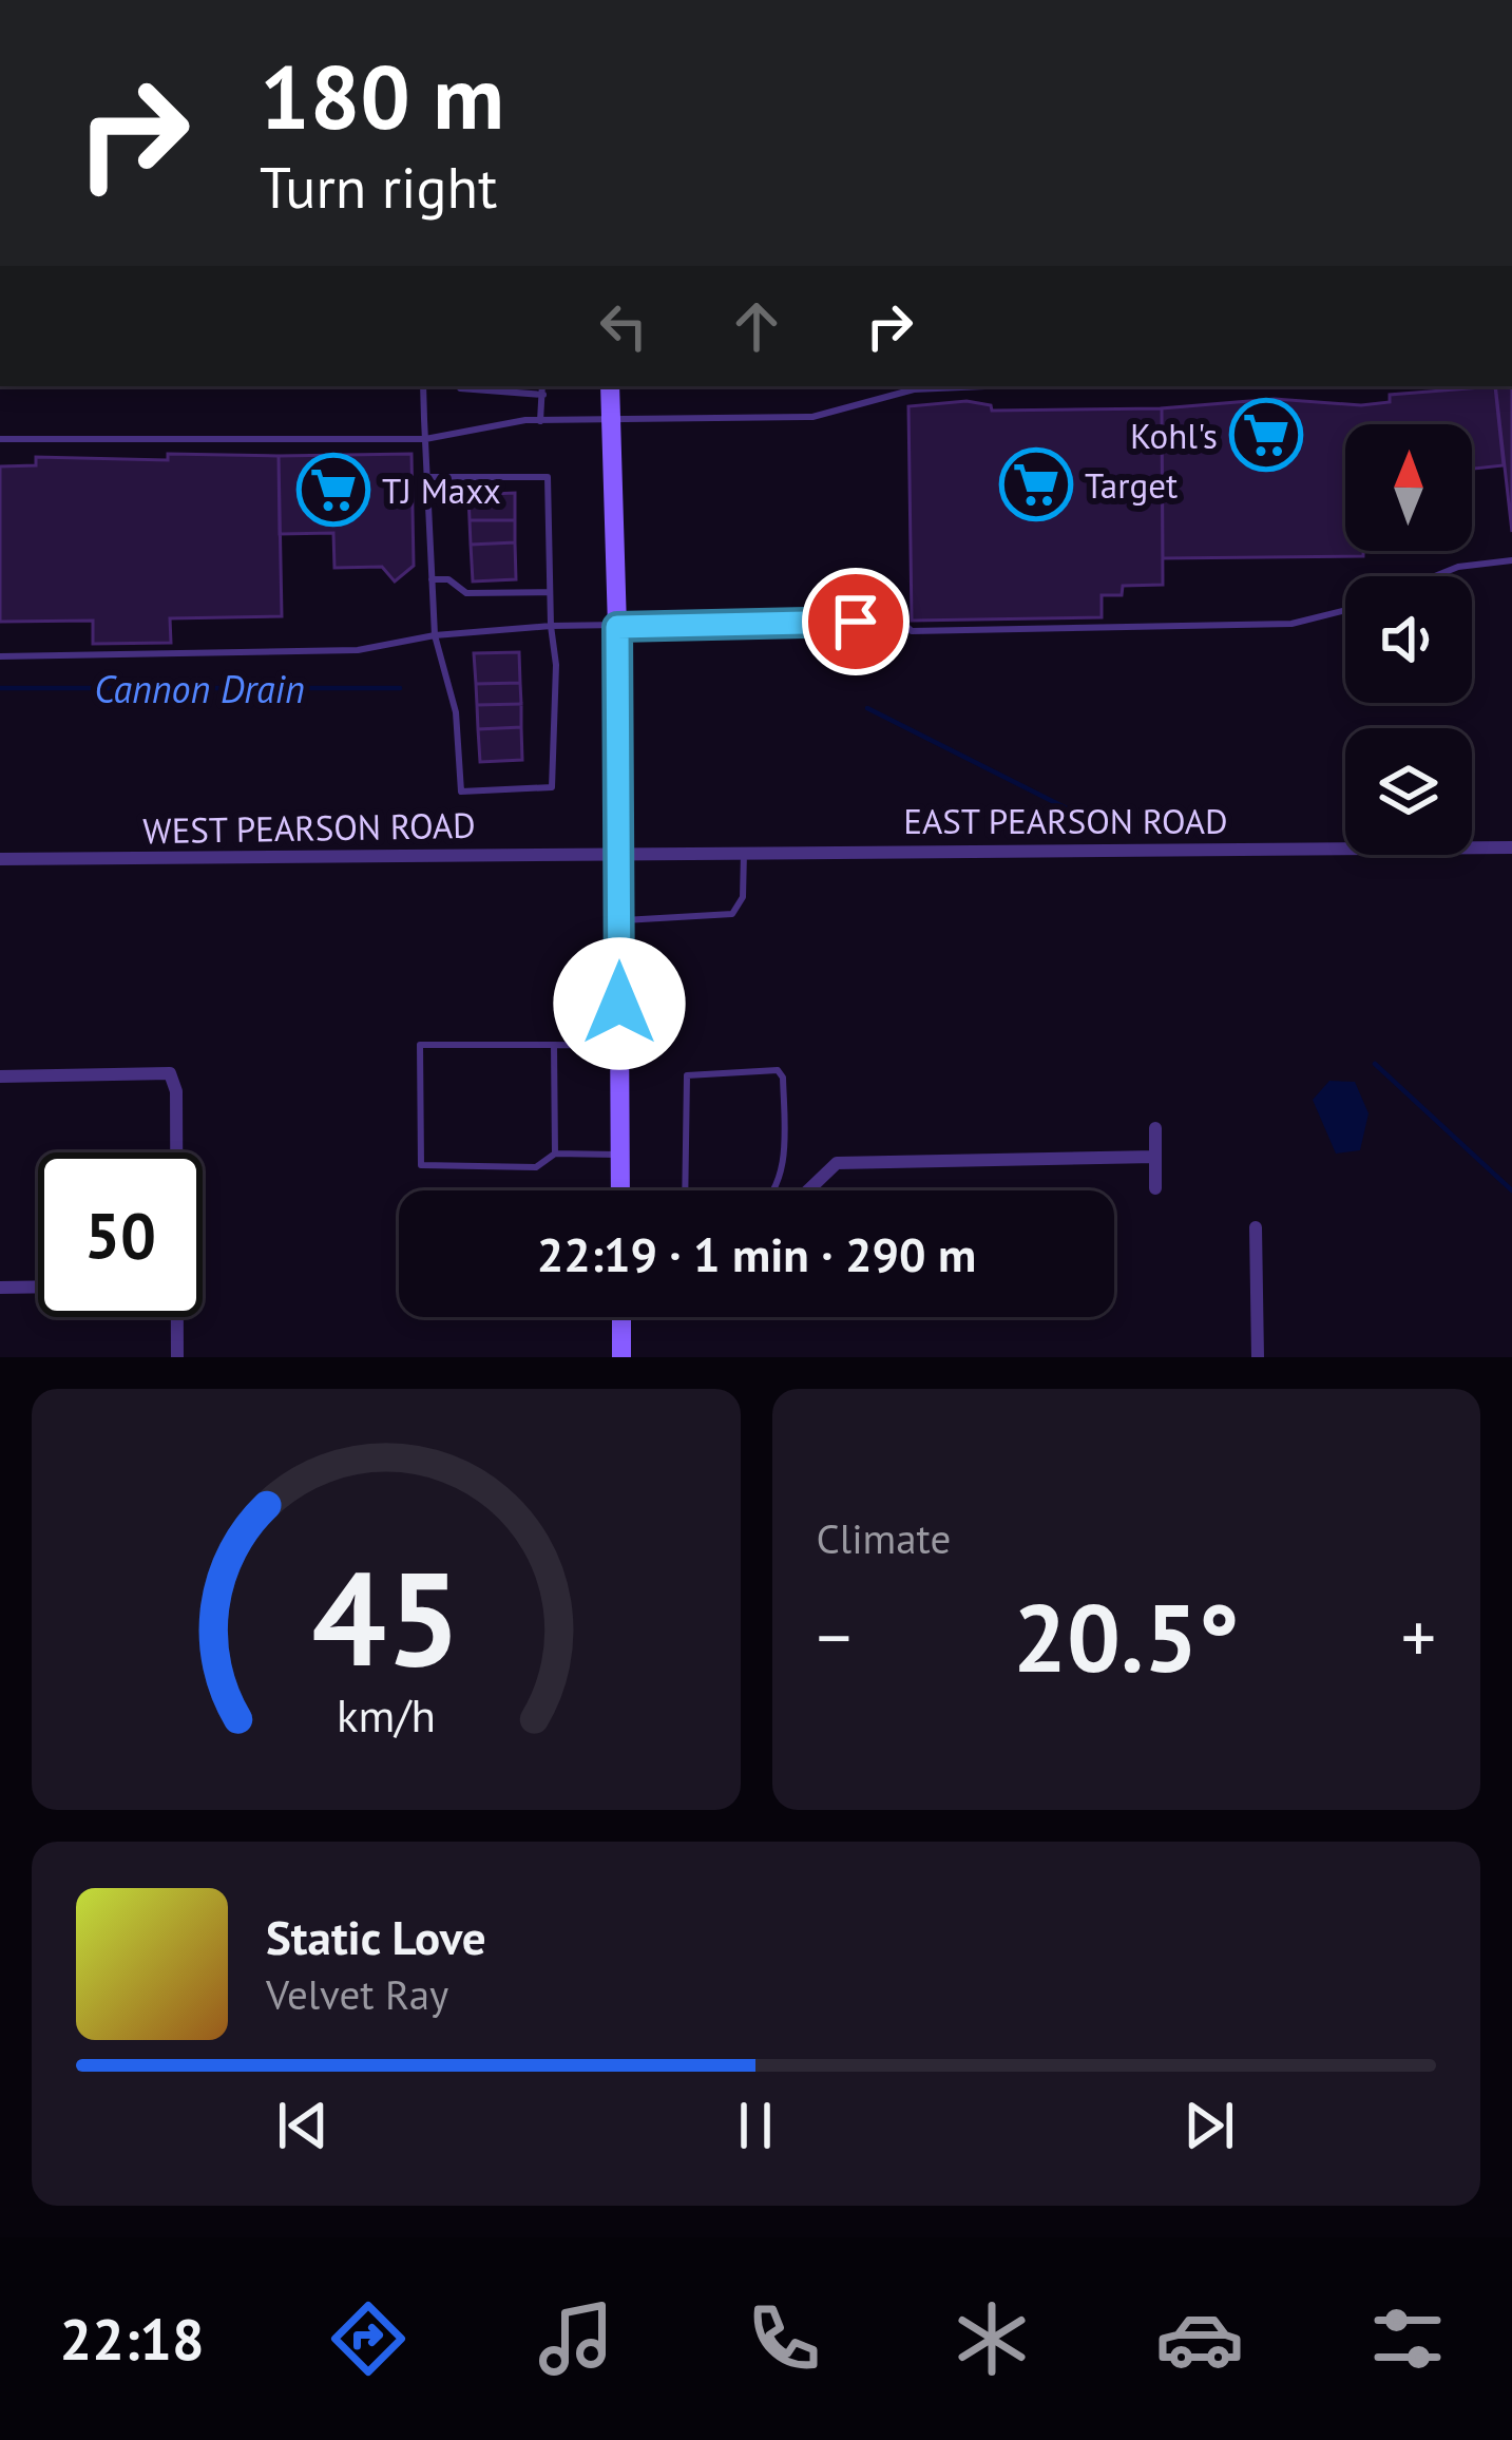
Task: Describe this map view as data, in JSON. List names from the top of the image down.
{
  "streets": {
    "street": ["EAST PEARSON ROAD", "WEST PEARSON ROAD"]
  },
  "crossings": [
    ["EAST PEARSON ROAD", "WEST PEARSON ROAD"]
  ],
  "water": ["Cannon Drain"],
  "places": {
    "supermarket": ["Kohl's", "Target", "TJ Maxx"]
  },
  "north": "top",
  "page": {
    "turn": ["180 m", "Turn right"],
    "limit": "50",
    "trip": "22:19 · 1 min · 290 m",
    "tile": "Climate",
    "heat": ["−", "20.5°", "+"],
    "song": ["Static Love", "Velvet Ray"],
    "tabs": "22:18",
    "gauge": ["45", "km/h"]
  }
}
